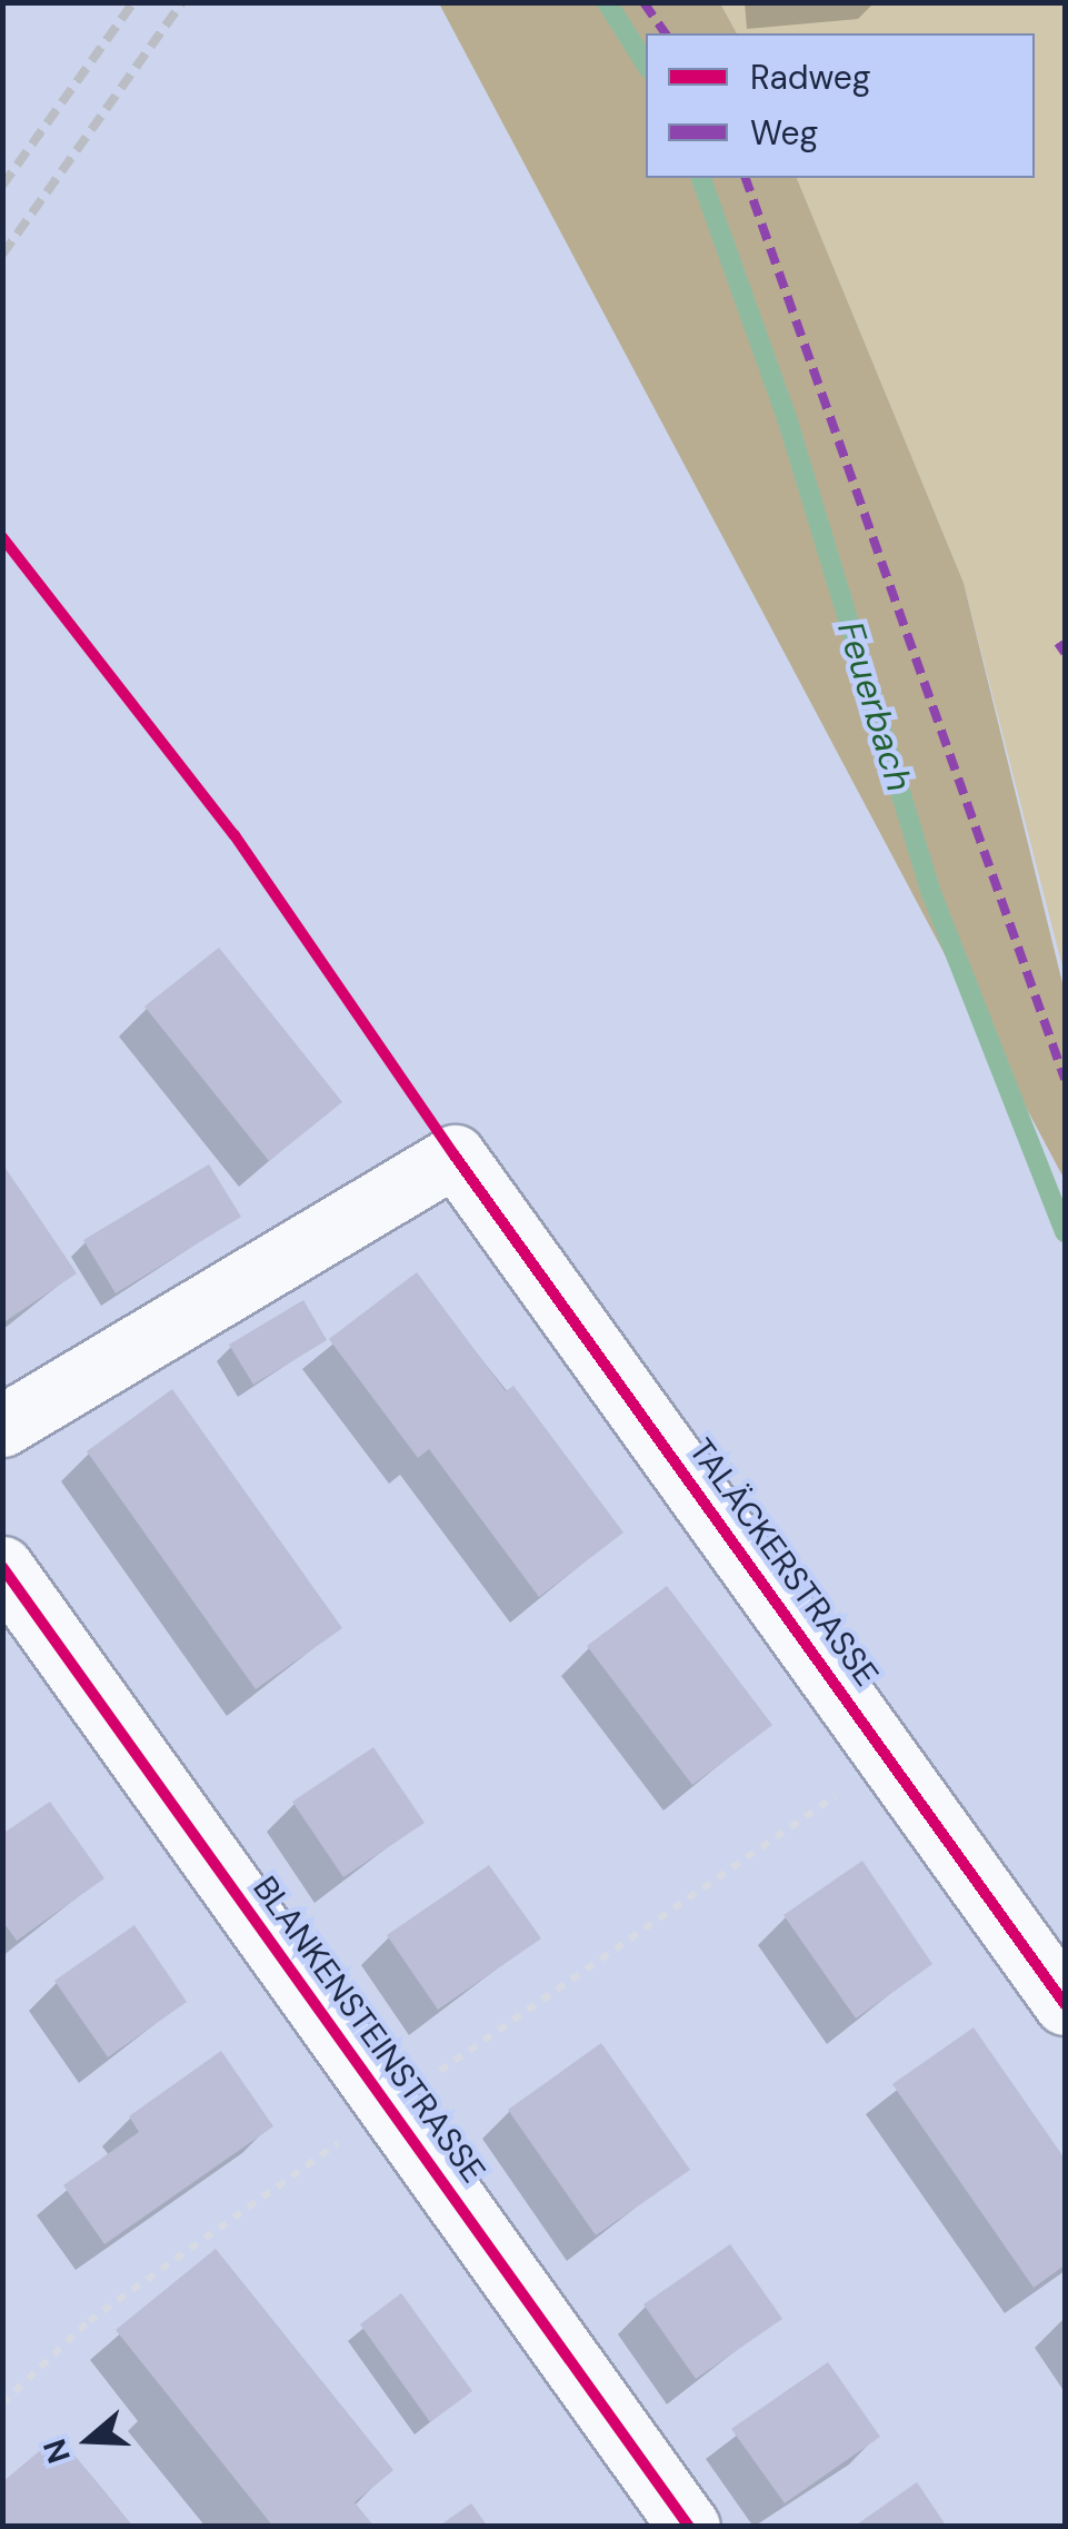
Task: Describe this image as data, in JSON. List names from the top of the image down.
{
  "streets": {
    "street": ["TALÄCKERSTRASSE", "BLANKENSTEINSTRASSE"]
  },
  "water": ["Feuerbach"],
  "legend": ["Radweg", "Weg"],
  "north": "left"
}
